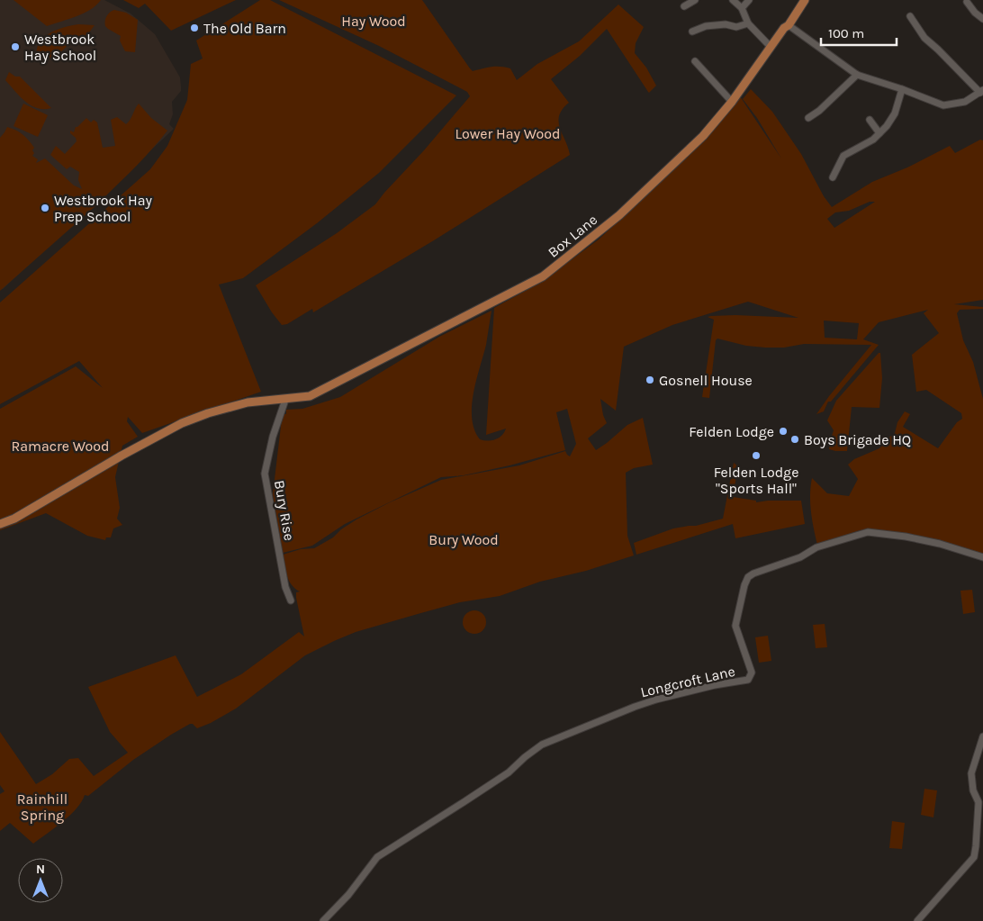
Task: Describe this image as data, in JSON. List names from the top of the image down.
{
  "streets": {
    "main road": ["Box Lane"],
    "street": ["Bury Rise", "Longcroft Lane"]
  },
  "crossings": [
    ["Box Lane", "Bury Rise"]
  ],
  "parks": [
    "Hay Wood",
    "Lower Hay Wood",
    "Ramacre Wood",
    "Bury Wood",
    "Rainhill Spring"
  ],
  "places": [
    "The Old Barn",
    "Westbrook Hay School",
    "Westbrook Hay Prep School",
    "Gosnell House",
    "Felden Lodge",
    "Boys Brigade HQ",
    "Felden Lodge \"Sports Hall\""
  ],
  "scale_bar": "100 m",
  "north": "top"
}
